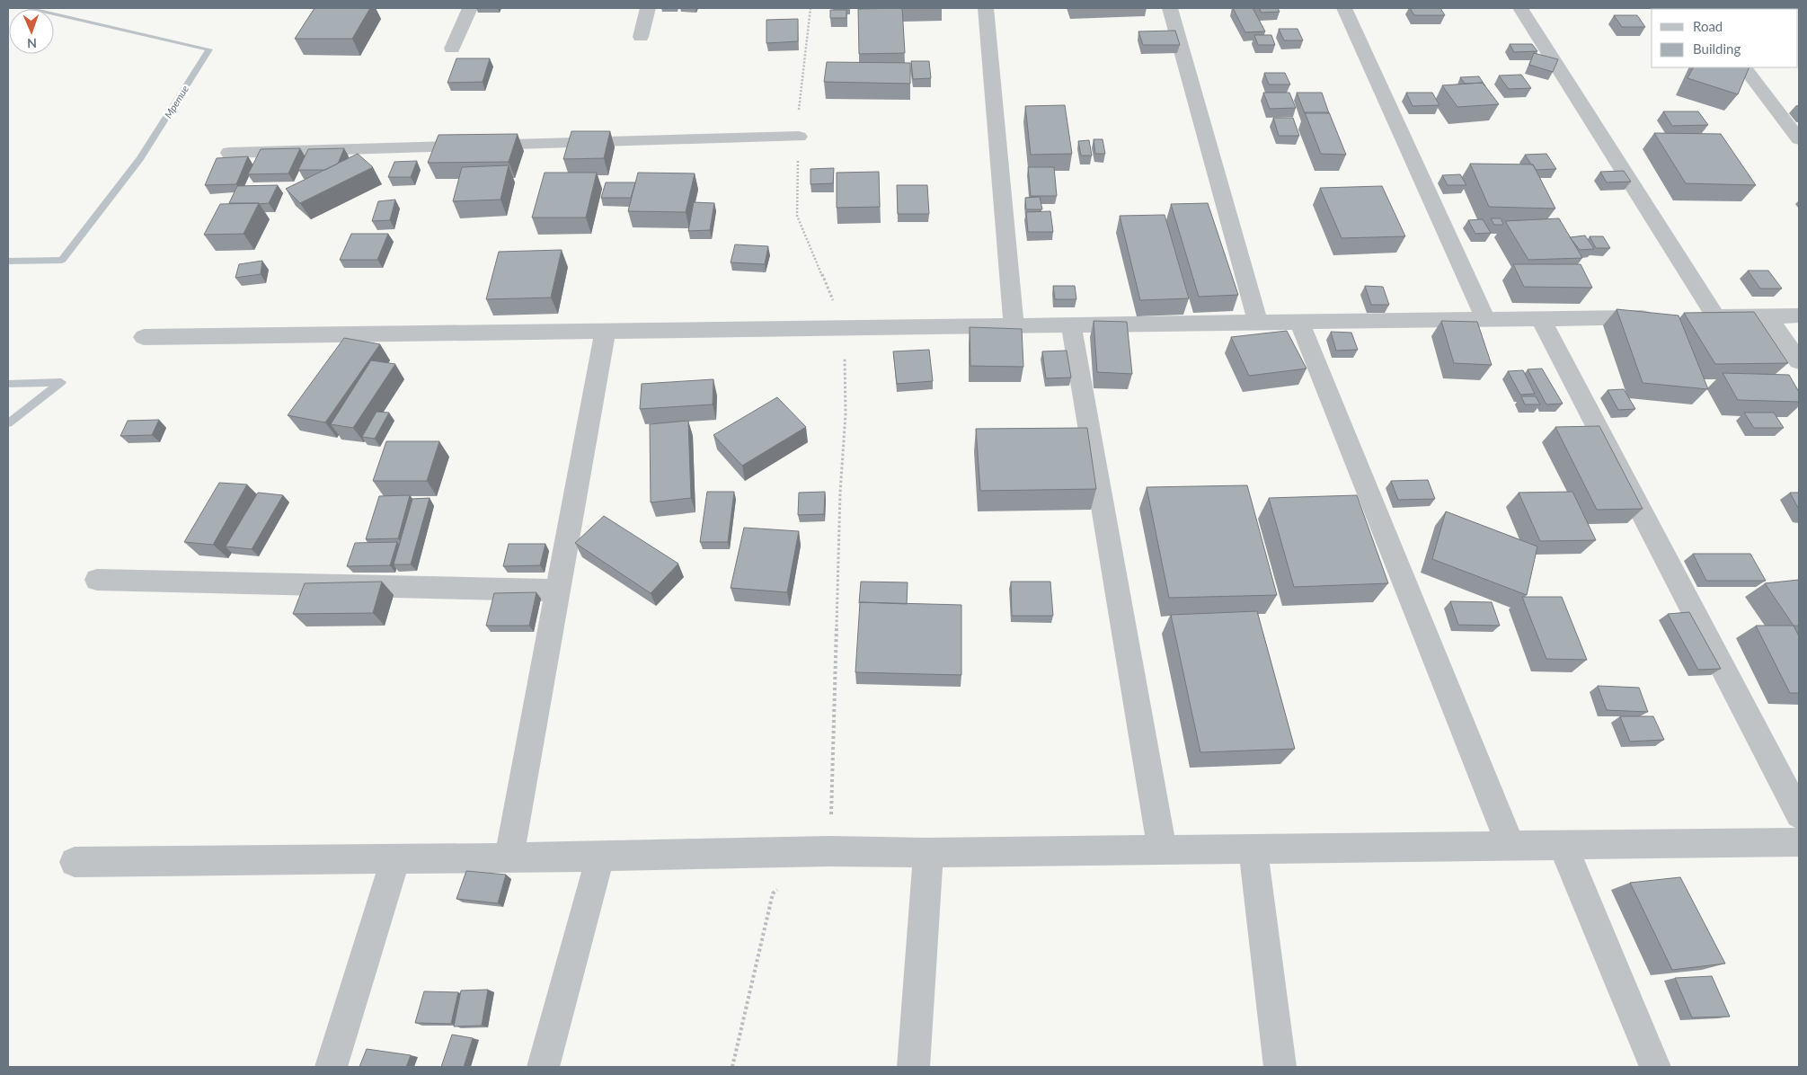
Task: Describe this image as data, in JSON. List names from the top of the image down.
{
  "water": ["Mpemue"],
  "legend": ["Road", "Building"],
  "north": "bottom"
}
